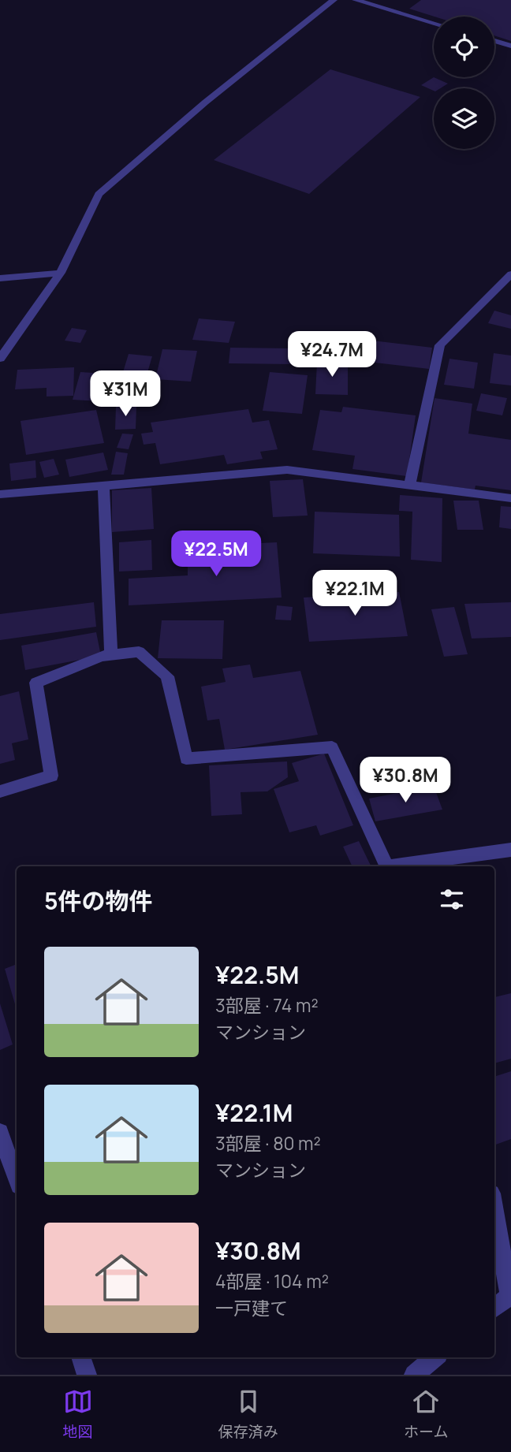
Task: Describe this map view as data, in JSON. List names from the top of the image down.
{
  "page": {
    "price": [
      "¥24.7M",
      "¥31M",
      "¥22.5M",
      "¥22.1M",
      "¥30.8M"
    ],
    "heading": "5件の物件",
    "list": [
      {
        "name": "¥22.5M",
        "note": "3部屋 · 74 m² · マンション"
      },
      {
        "name": "¥22.1M",
        "note": "3部屋 · 80 m² · マンション"
      },
      {
        "name": "¥30.8M",
        "note": "4部屋 · 104 m² · 一戸建て"
      }
    ],
    "tabs": ["地図", "保存済み", "ホーム"]
  }
}
